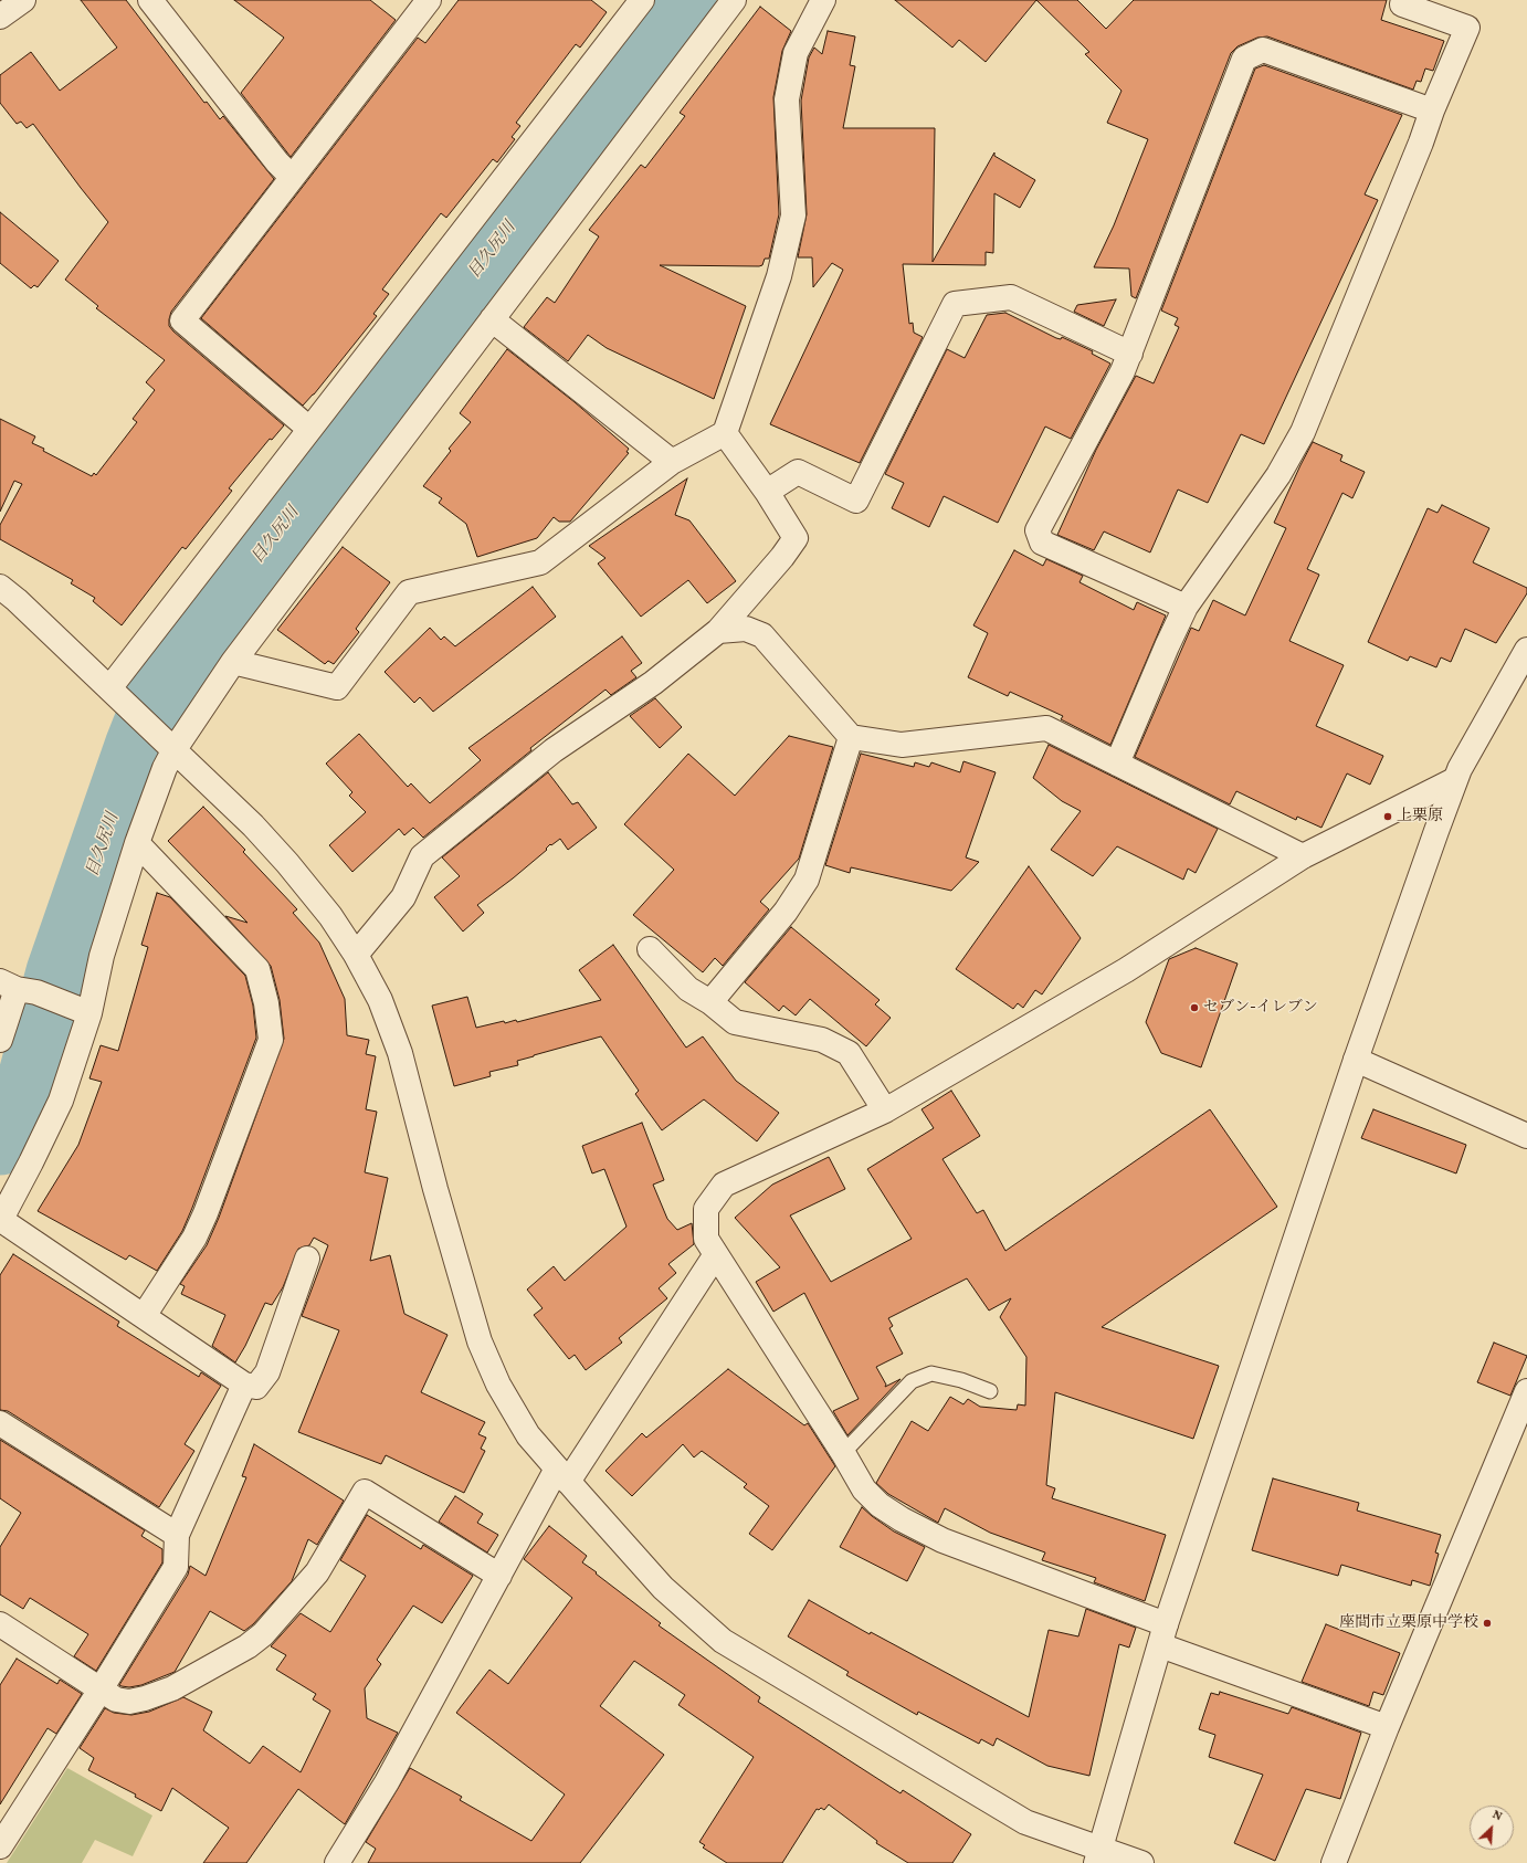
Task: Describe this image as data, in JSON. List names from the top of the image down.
{
  "water": ["目久尻川"],
  "places": ["上栗原", "セブン-イレブン", "座間市立栗原中学校"],
  "north": "top right"
}
